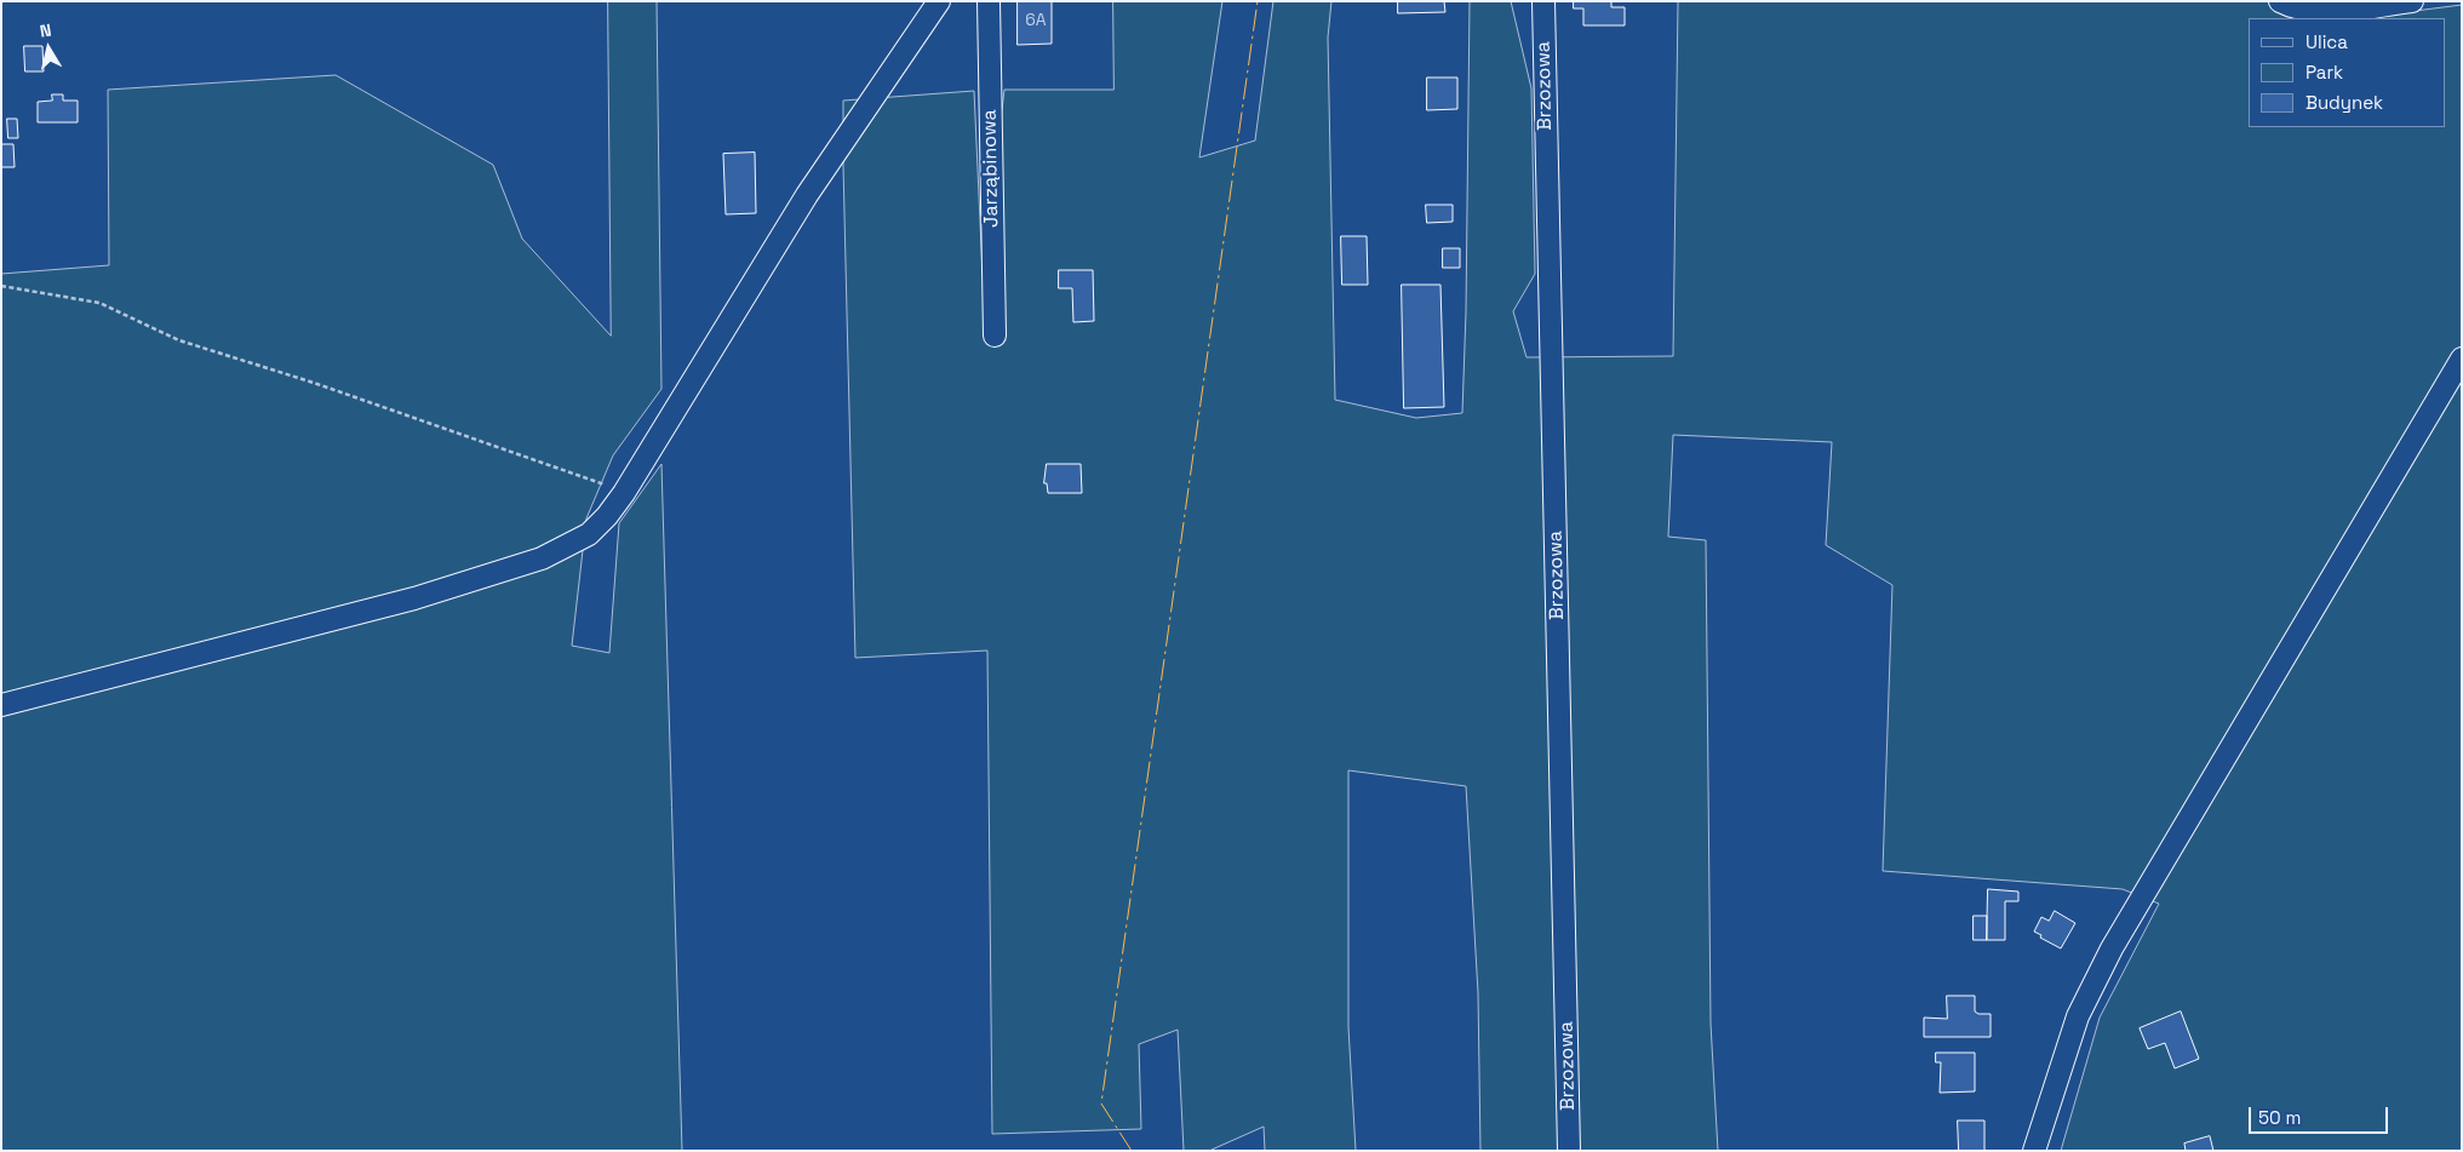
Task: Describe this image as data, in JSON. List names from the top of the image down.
{
  "streets": {
    "street": ["Brzozowa", "Jarząbinowa"]
  },
  "house_numbers": ["6A"],
  "legend": ["Ulica", "Park", "Budynek"],
  "scale_bar": "50 m",
  "north": "top"
}
